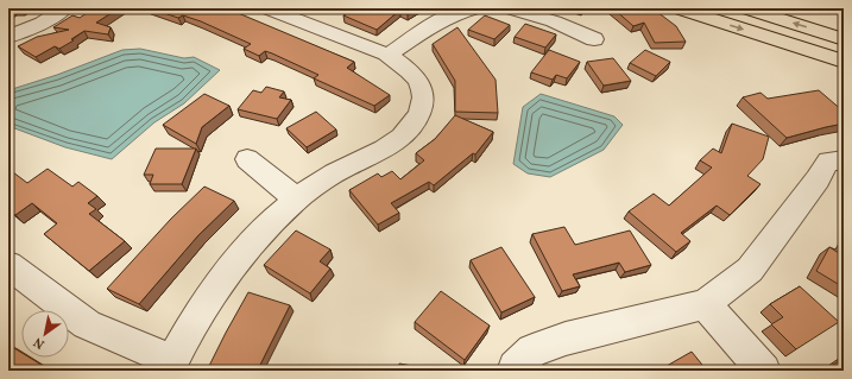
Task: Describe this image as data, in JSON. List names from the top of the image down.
{
  "north": "bottom left"
}
